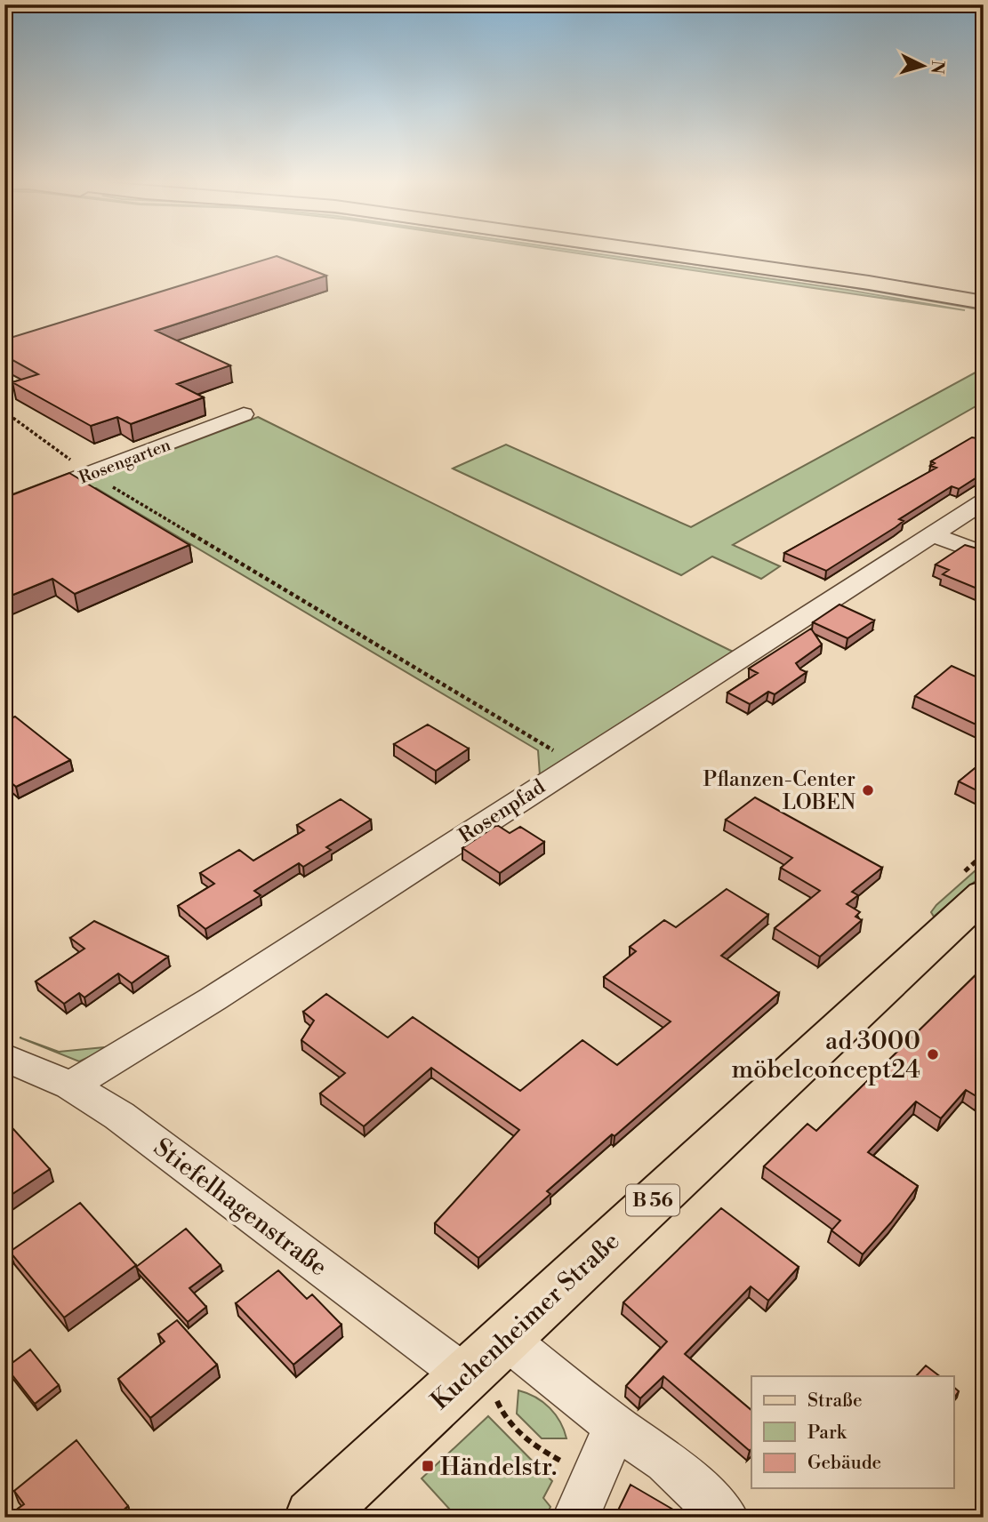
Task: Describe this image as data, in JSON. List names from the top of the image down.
{
  "streets": {
    "main road": ["B 56", "Kuchenheimer Straße"],
    "street": ["Rosengarten", "Rosenpfad", "Stiefelhagenstraße"]
  },
  "crossings": [
    ["Rosenpfad", "Stiefelhagenstraße"],
    ["Stiefelhagenstraße", "Kuchenheimer Straße"]
  ],
  "places": {
    "other": ["Pflanzen-Center LOBEN", "ad 3000 möbelconcept24"],
    "transit": ["Händelstr."]
  },
  "legend": ["Straße", "Park", "Gebäude"],
  "north": "right"
}
